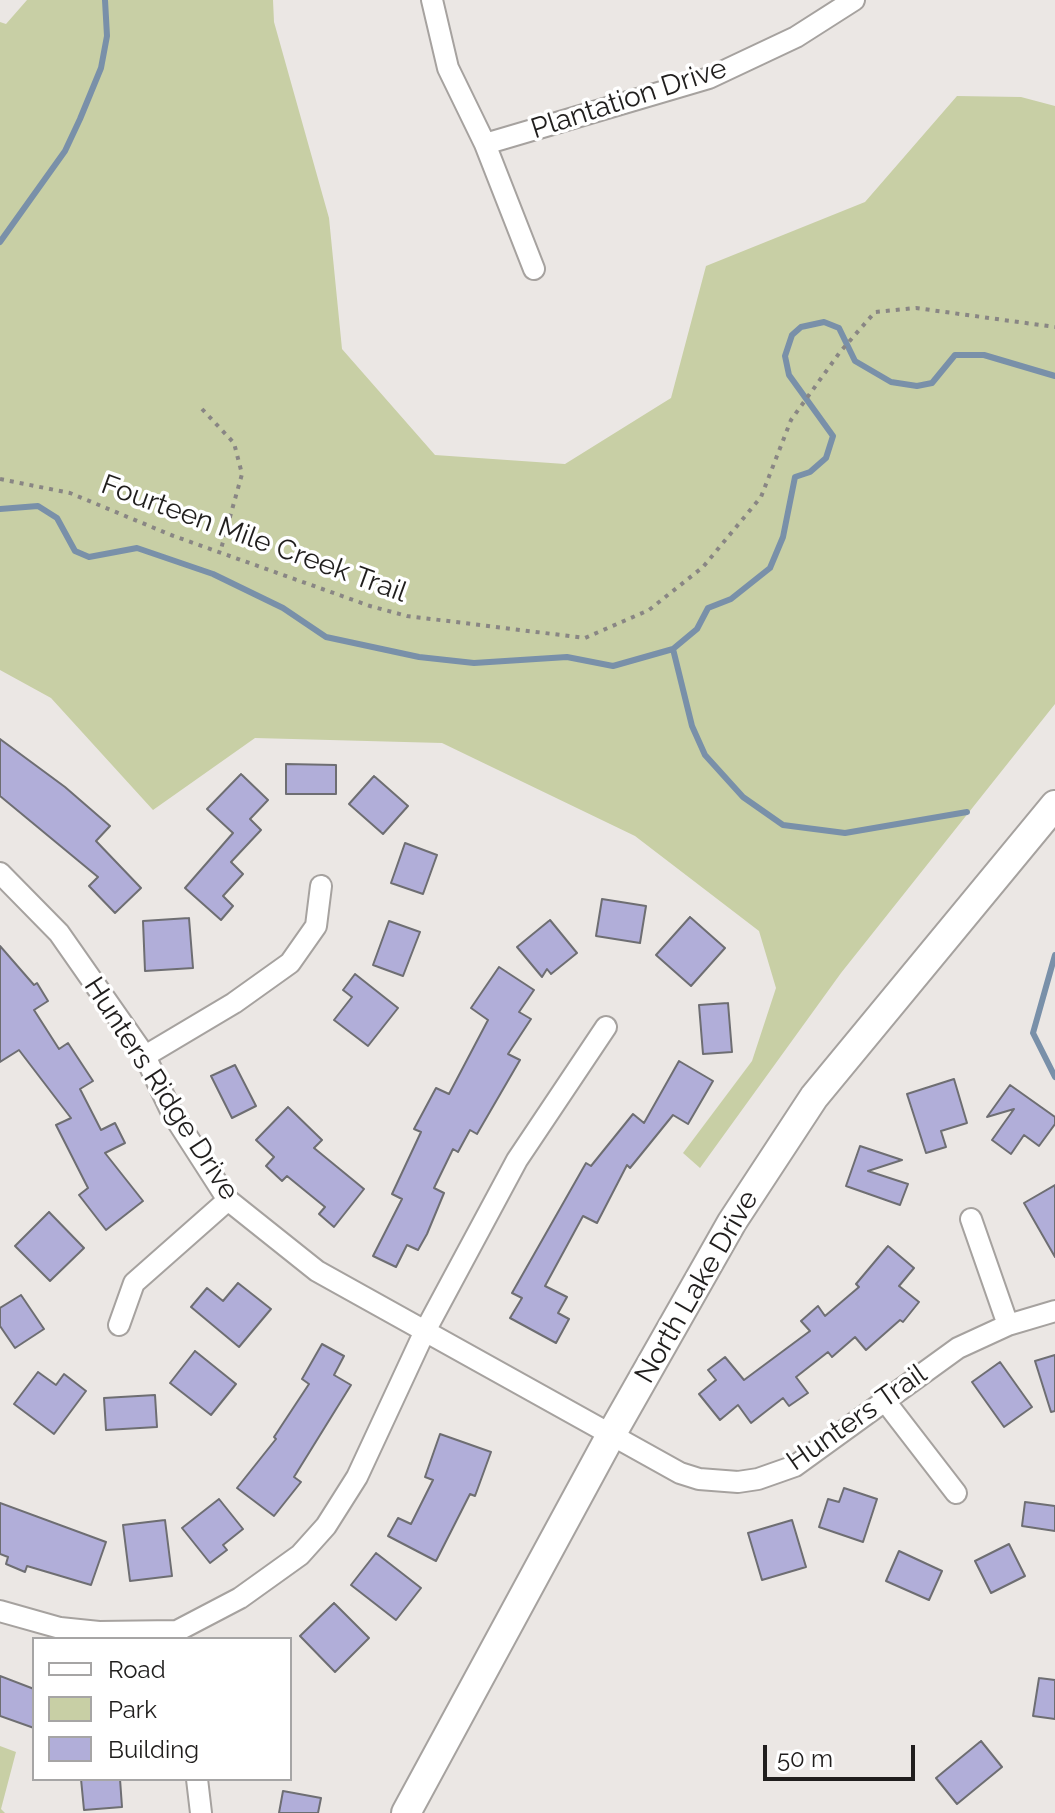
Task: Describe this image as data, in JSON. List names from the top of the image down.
{
  "streets": {
    "main road": ["North Lake Drive"],
    "street": ["Plantation Drive", "Hunters Ridge Drive", "Hunters Trail"],
    "path": ["Fourteen Mile Creek Trail"]
  },
  "crossings": [
    ["Hunters Ridge Drive", "North Lake Drive"],
    ["Hunters Ridge Drive", "Hunters Trail"],
    ["North Lake Drive", "Hunters Trail"]
  ],
  "legend": ["Road", "Park", "Building"],
  "scale_bar": "50 m"
}
